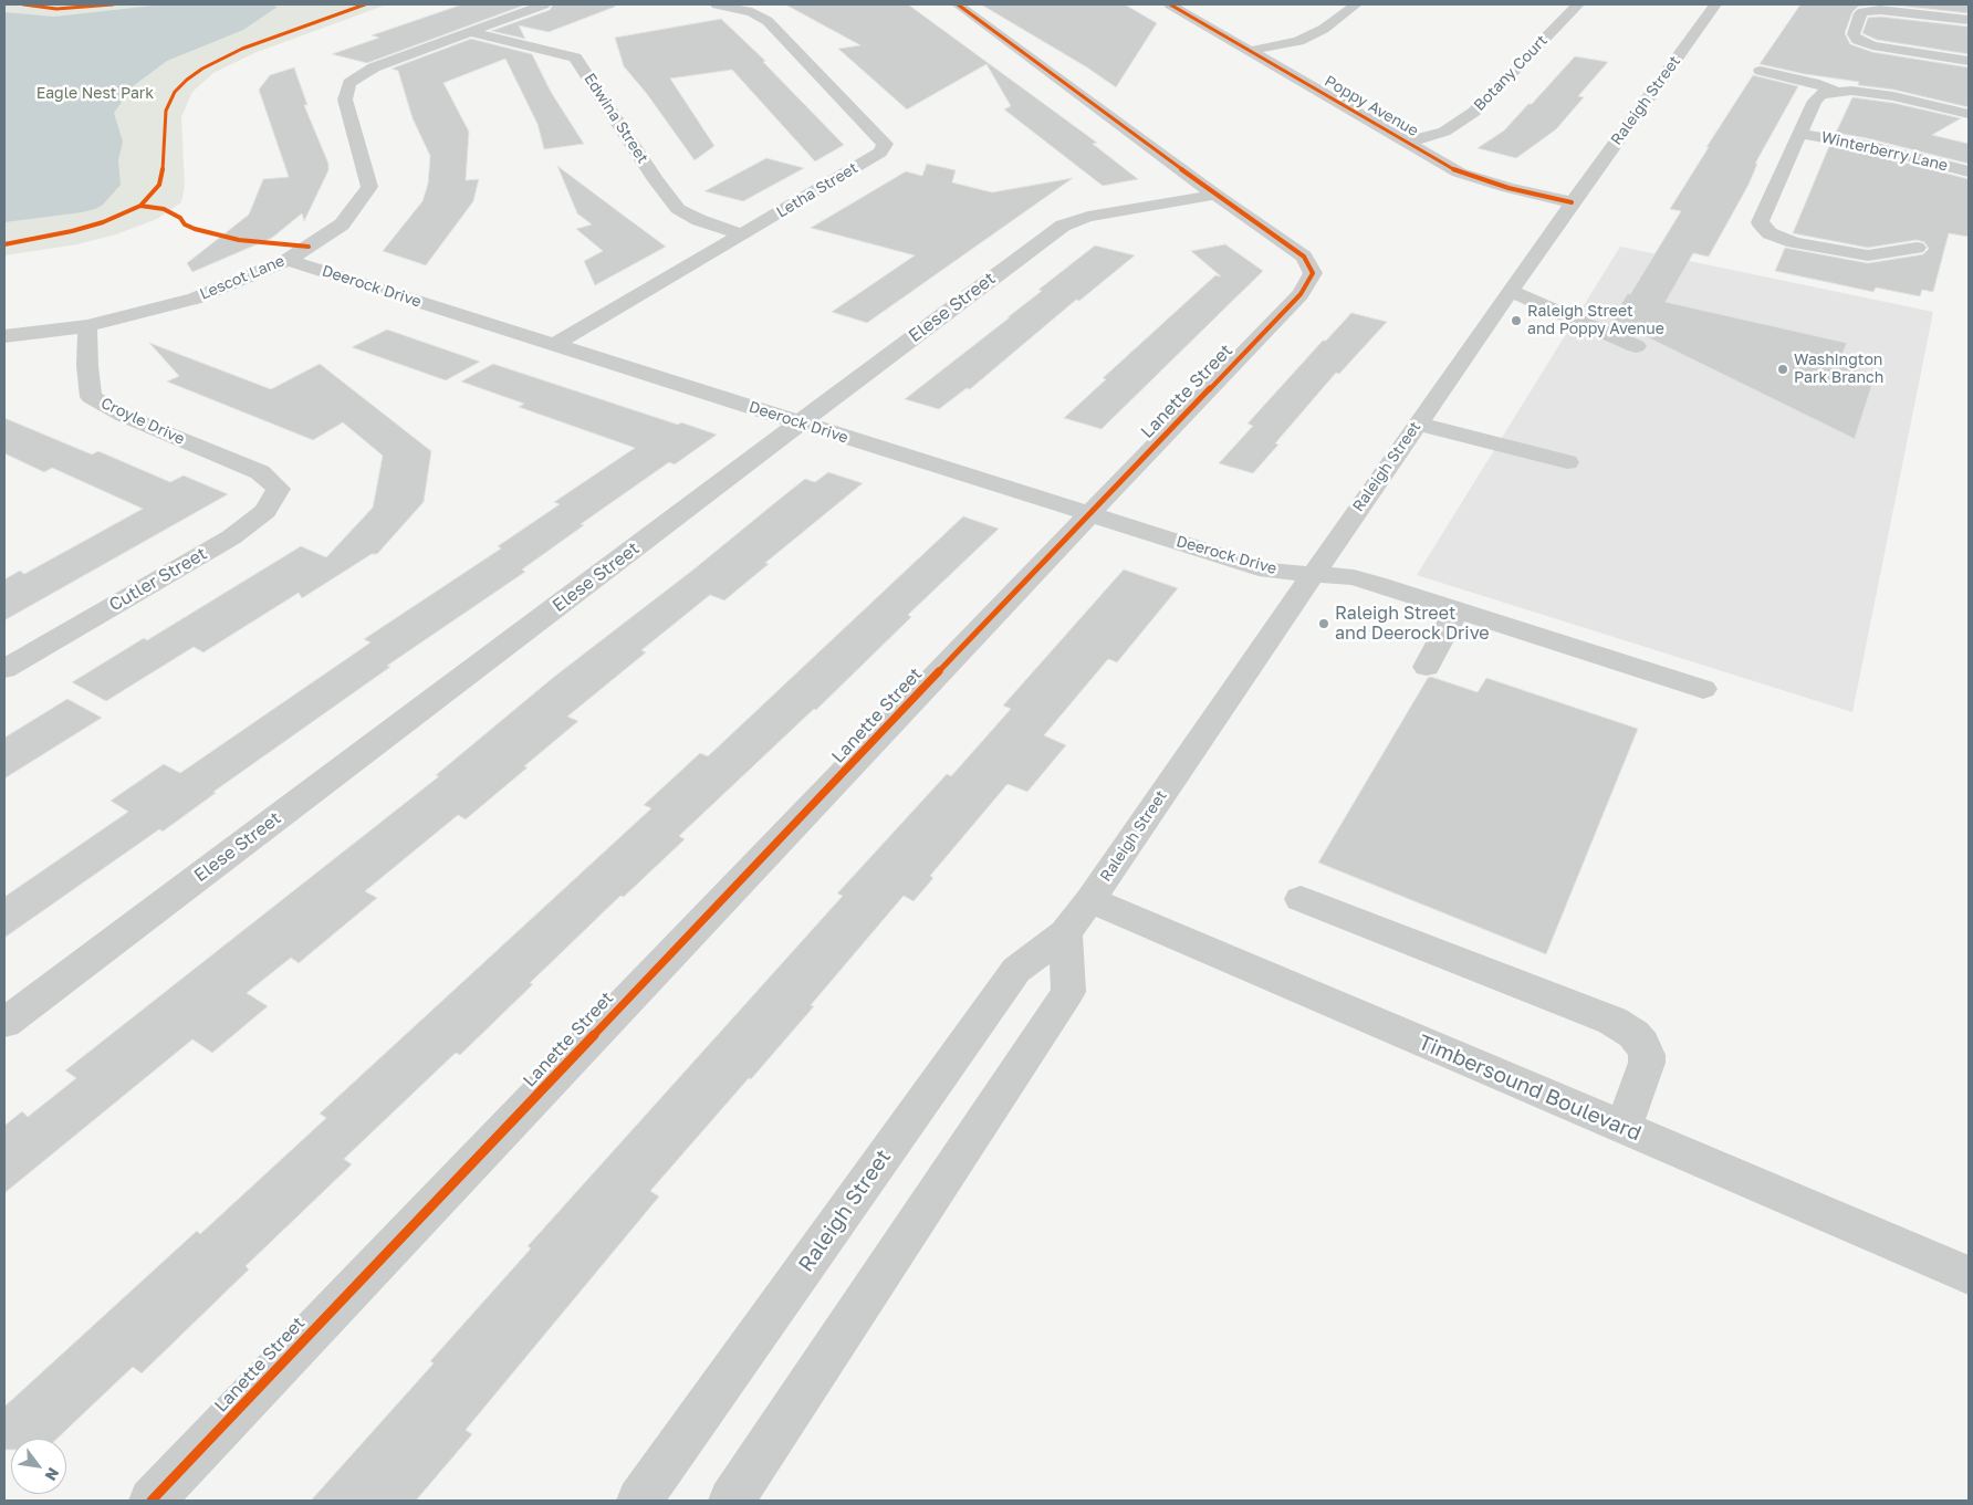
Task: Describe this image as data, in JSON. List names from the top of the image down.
{
  "streets": {
    "street": [
      "Botany Court",
      "Raleigh Street",
      "Poppy Avenue",
      "Edwina Street",
      "Winterberry Lane",
      "Letha Street",
      "Lescot Lane",
      "Deerock Drive",
      "Elese Street",
      "Lanette Street",
      "Croyle Drive",
      "Cutler Street",
      "Timbersound Boulevard"
    ]
  },
  "crossings": [
    ["Botany Court", "Poppy Avenue"],
    ["Raleigh Street", "Poppy Avenue"],
    ["Raleigh Street", "Deerock Drive"],
    ["Raleigh Street", "Timbersound Boulevard"],
    ["Edwina Street", "Letha Street"],
    ["Edwina Street", "Lescot Lane"],
    ["Letha Street", "Deerock Drive"],
    ["Lescot Lane", "Deerock Drive"],
    ["Lescot Lane", "Croyle Drive"],
    ["Deerock Drive", "Elese Street"],
    ["Deerock Drive", "Lanette Street"],
    ["Elese Street", "Lanette Street"],
    ["Croyle Drive", "Cutler Street"]
  ],
  "parks": ["Eagle Nest Park"],
  "places": ["Raleigh Street and Poppy Avenue", "Washington Park Branch", "Raleigh Street and Deerock Drive"],
  "north": "bottom right"
}
